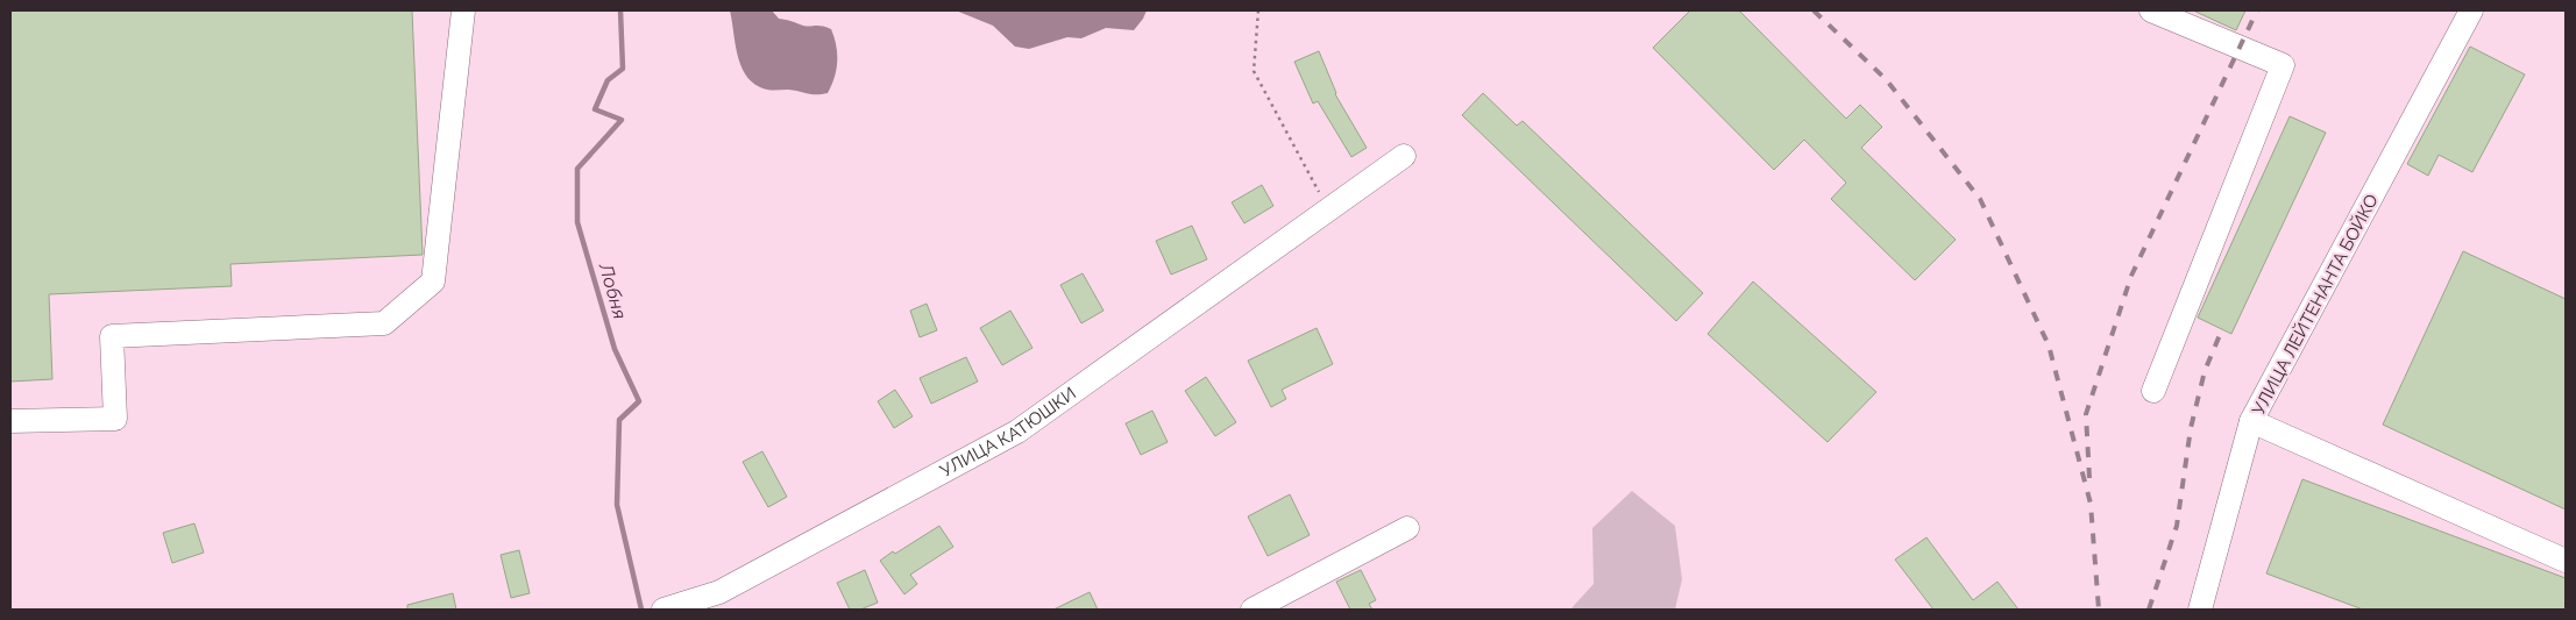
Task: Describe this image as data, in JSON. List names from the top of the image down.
{
  "streets": {
    "street": ["УЛИЦА ЛЕЙТЕНАНТА БОЙКО", "УЛИЦА КАТЮШКИ"]
  },
  "water": ["Лобня"]
}
